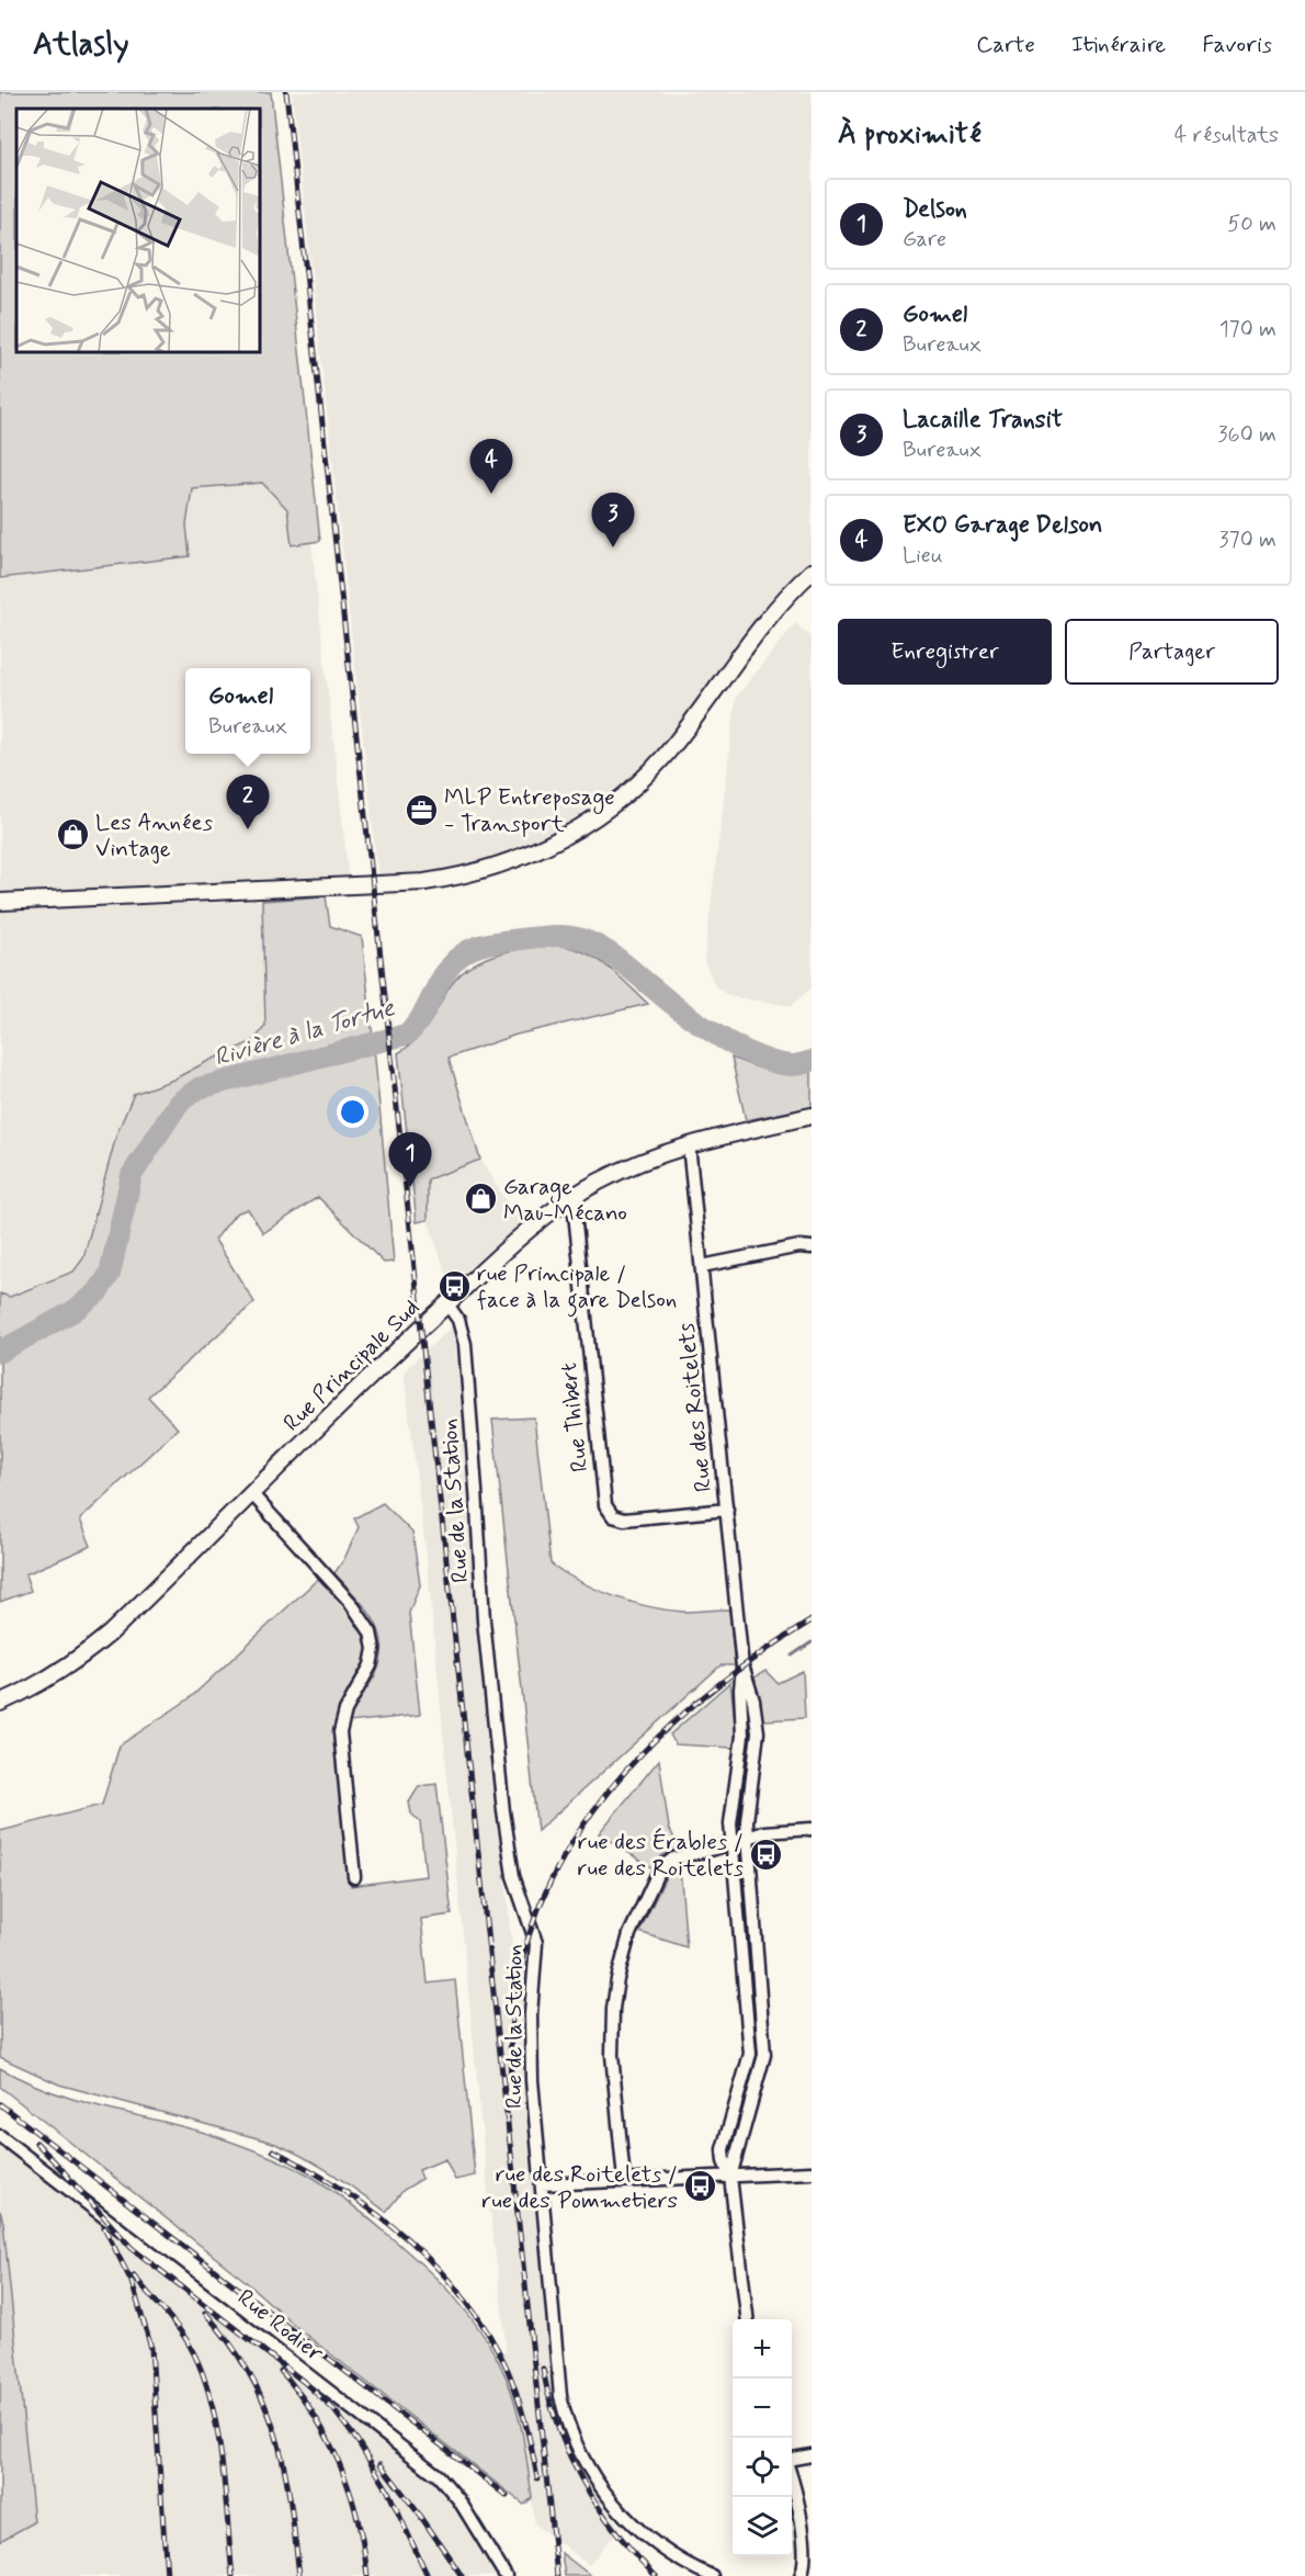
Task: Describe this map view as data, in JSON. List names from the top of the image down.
{
  "streets": {
    "street": [
      "Rue Principale Sud",
      "Rue des Roitelets",
      "Rue Thibert",
      "Rue de la Station",
      "Rue Rodier"
    ]
  },
  "crossings": [
    ["Rue Principale Sud", "Rue des Roitelets"],
    ["Rue Principale Sud", "Rue Thibert"],
    ["Rue Principale Sud", "Rue de la Station"],
    ["Rue des Roitelets", "Rue Thibert"]
  ],
  "water": ["Rivière à la Tortue"],
  "places": {
    "office": ["MLP Entreposage - Transport"],
    "shop": ["Les Années Vintage", "Garage Mau-Mécano"],
    "bus stop": ["rue Principale / face à la gare Delson", "rue des Érables / rue des Roitelets", "rue des Roitelets / rue des Pommetiers"]
  },
  "page": {
    "header": "Atlasly",
    "nav": ["Carte", "Itinéraire", "Favoris"],
    "heading": ["À proximité", "4 résultats"],
    "list": [
      {
        "mark": "1",
        "name": "Delson",
        "note": "Gare",
        "value": "50 m"
      },
      {
        "mark": "2",
        "name": "Gomel",
        "note": "Bureaux",
        "value": "170 m"
      },
      {
        "mark": "3",
        "name": "Lacaille Transit",
        "note": "Bureaux",
        "value": "360 m"
      },
      {
        "mark": "4",
        "name": "EXO Garage Delson",
        "note": "Lieu",
        "value": "370 m"
      }
    ],
    "pins": [
      "4",
      "3",
      "2",
      "1"
    ],
    "buttons": ["Enregistrer", "Partager"],
    "popup": ["Gomel", "Bureaux"],
    "map_buttons": ["+", "−"]
  }
}
